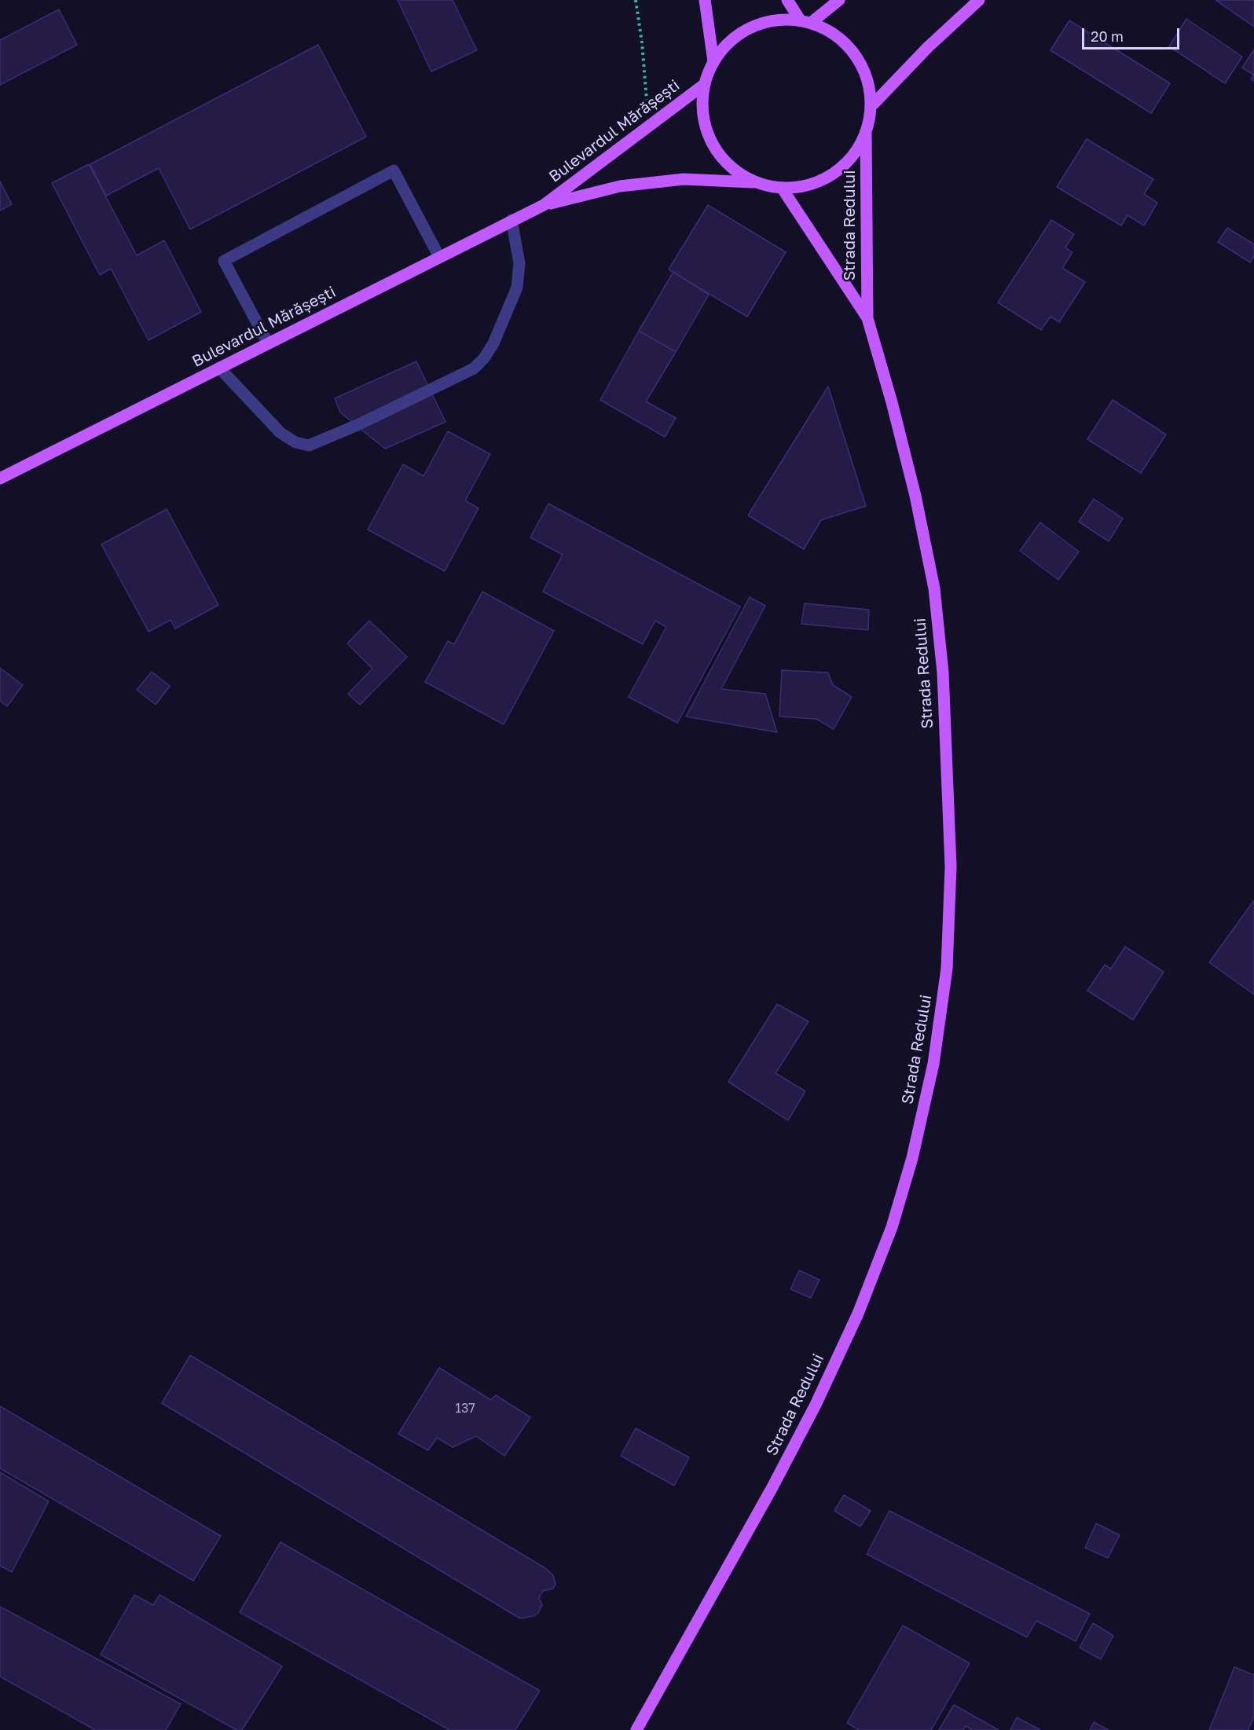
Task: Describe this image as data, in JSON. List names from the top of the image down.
{
  "streets": {
    "main road": ["Bulevardul Mărășești", "Strada Redului"]
  },
  "crossings": [
    ["Bulevardul Mărășești", "Strada Redului"]
  ],
  "house_numbers": ["137"],
  "scale_bar": "20 m"
}
